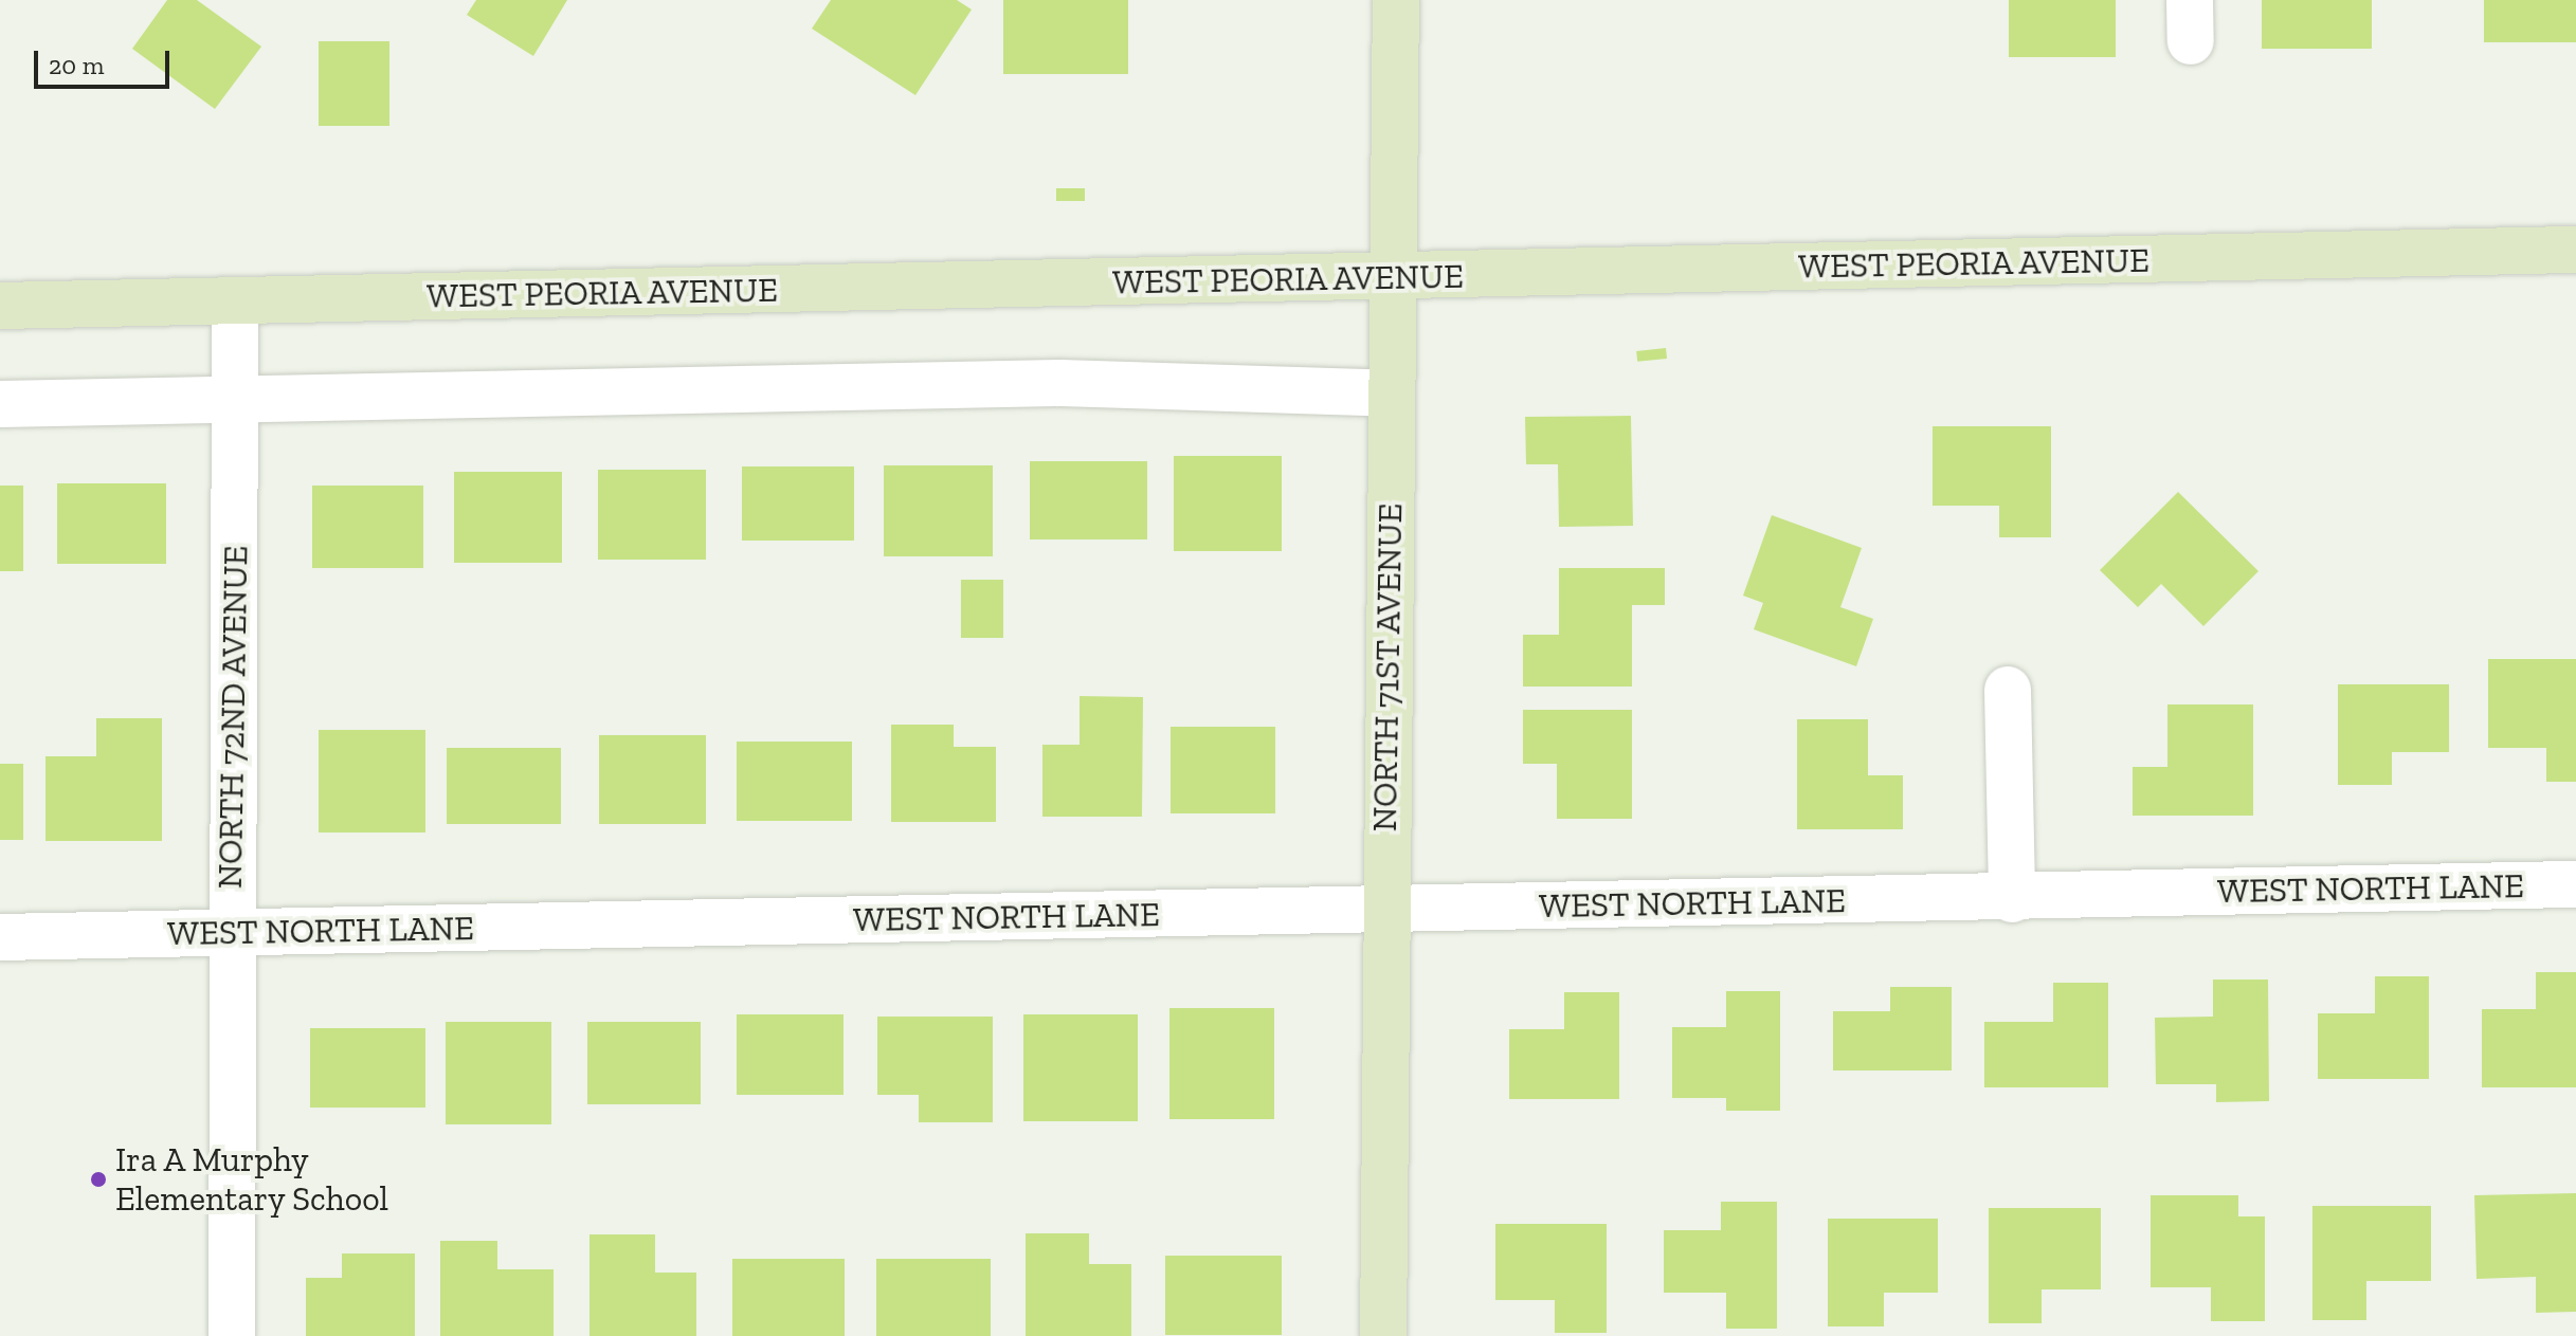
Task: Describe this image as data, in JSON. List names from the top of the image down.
{
  "streets": {
    "main road": ["WEST PEORIA AVENUE", "NORTH 71ST AVENUE"],
    "street": ["NORTH 72ND AVENUE", "WEST NORTH LANE"]
  },
  "crossings": [
    ["WEST PEORIA AVENUE", "NORTH 71ST AVENUE"],
    ["WEST PEORIA AVENUE", "NORTH 72ND AVENUE"],
    ["NORTH 71ST AVENUE", "WEST NORTH LANE"],
    ["NORTH 72ND AVENUE", "WEST NORTH LANE"]
  ],
  "places": ["Ira A Murphy Elementary School"],
  "scale_bar": "20 m"
}
